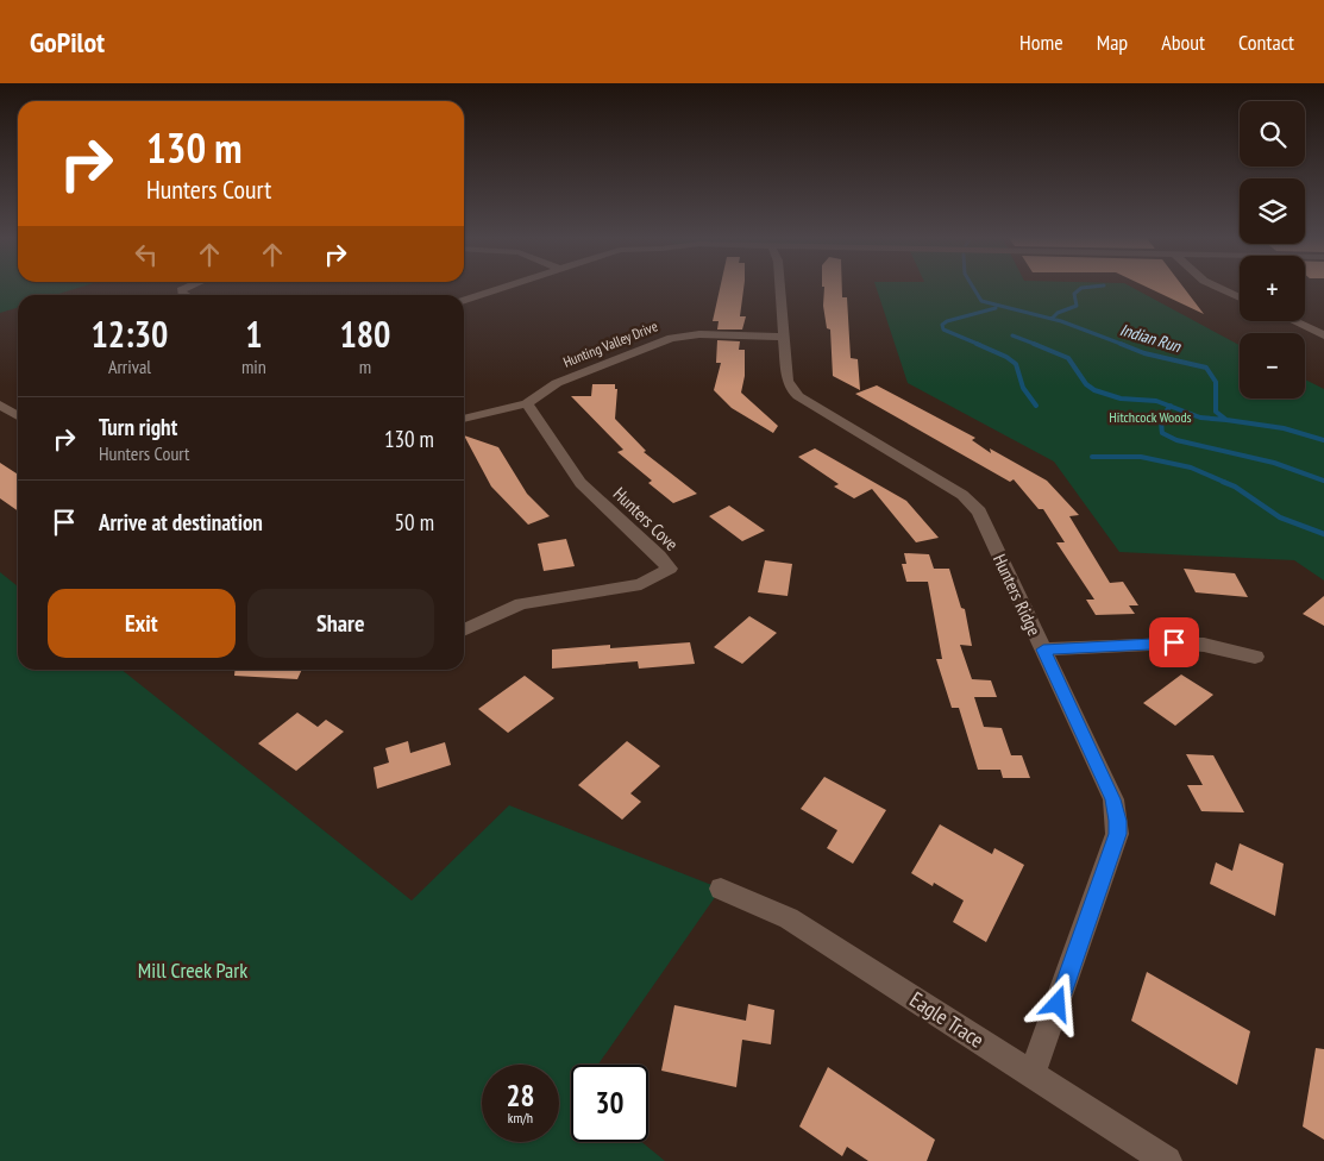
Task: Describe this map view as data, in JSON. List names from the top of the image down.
{
  "streets": {
    "street": [
      "Hunting Valley Drive",
      "Hunters Cove",
      "Hunters Ridge",
      "Eagle Trace"
    ]
  },
  "crossings": [
    ["Hunting Valley Drive", "Hunters Cove"],
    ["Hunting Valley Drive", "Hunters Ridge"],
    ["Hunters Ridge", "Eagle Trace"]
  ],
  "water": ["Indian Run"],
  "parks": ["Hitchcock Woods", "Mill Creek Park"],
  "page": {
    "header": "GoPilot",
    "nav": [
      "Home",
      "Map",
      "About",
      "Contact"
    ],
    "map_buttons": ["+", "−"],
    "turn": ["130 m", "Hunters Court"],
    "eta": [
      "12:30",
      "Arrival",
      "1",
      "min",
      "180",
      "m"
    ],
    "list": [
      {
        "name": "Turn right",
        "note": "Hunters Court",
        "value": "130 m"
      },
      {
        "name": "Arrive at destination",
        "value": "50 m"
      }
    ],
    "buttons": ["Exit", "Share"],
    "speed": "28 km/h",
    "limit": "30"
  }
}
